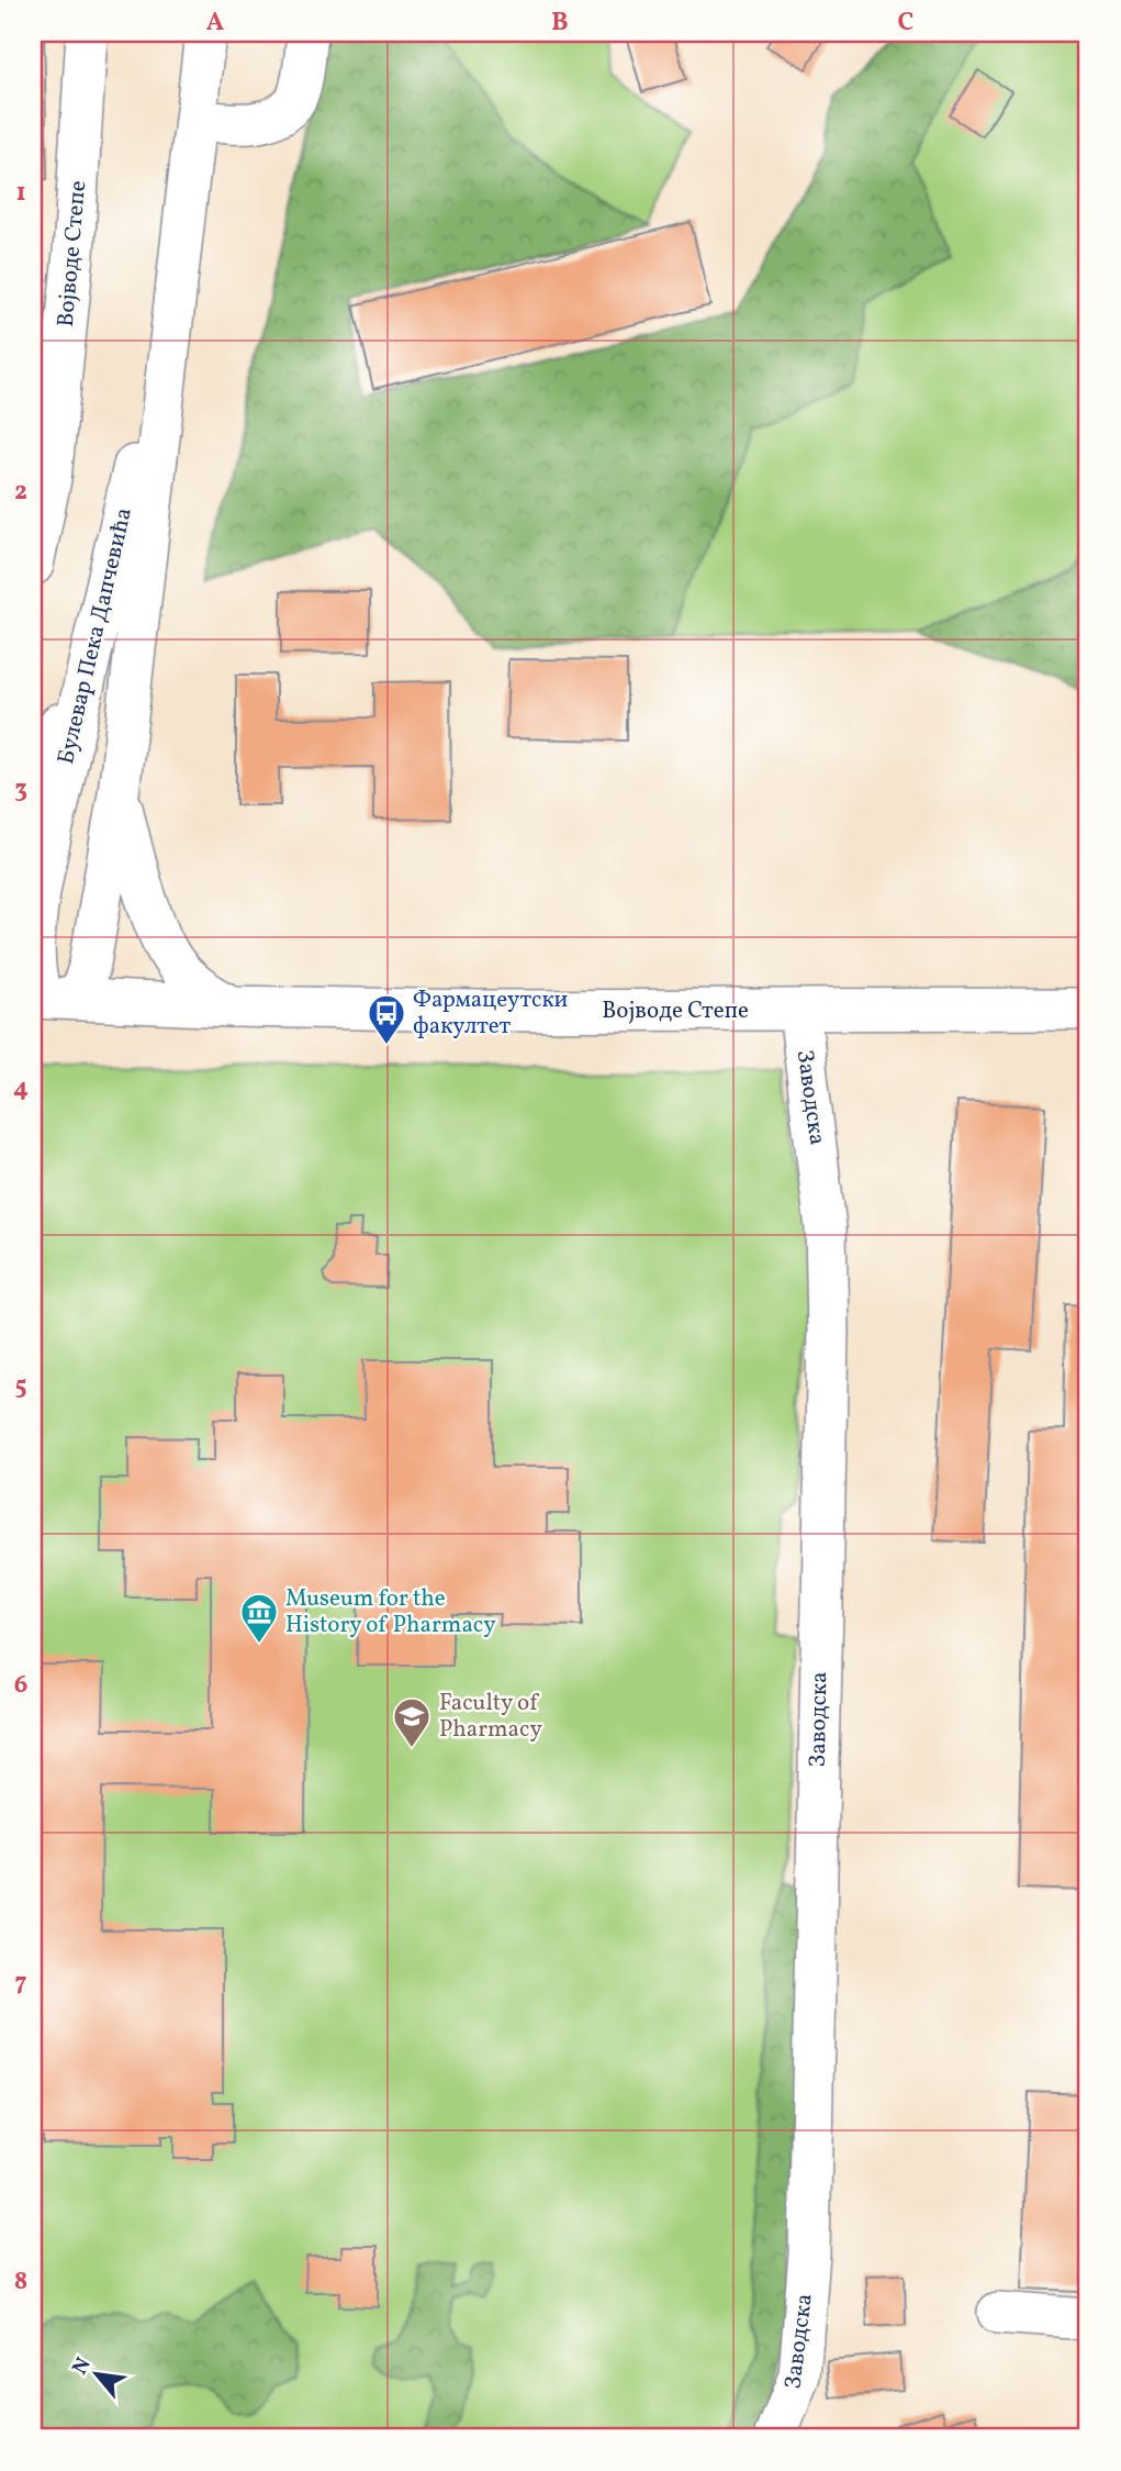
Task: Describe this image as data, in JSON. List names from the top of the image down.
{
  "streets": {
    "street": ["Војводе Степе", "Булевар Пека Дапчевића", "Заводска"]
  },
  "crossings": [
    ["Војводе Степе", "Булевар Пека Дапчевића"],
    ["Војводе Степе", "Заводска"]
  ],
  "places": {
    "bus stop": ["Фармацеутски факултет"],
    "museum": ["Museum for the History of Pharmacy"],
    "school or university": ["Faculty of Pharmacy"]
  },
  "north": "top left",
  "grid": {
    "columns": ["A", "B", "C"],
    "rows": [
      "1",
      "2",
      "3",
      "4",
      "5",
      "6",
      "7",
      "8"
    ]
  }
}
